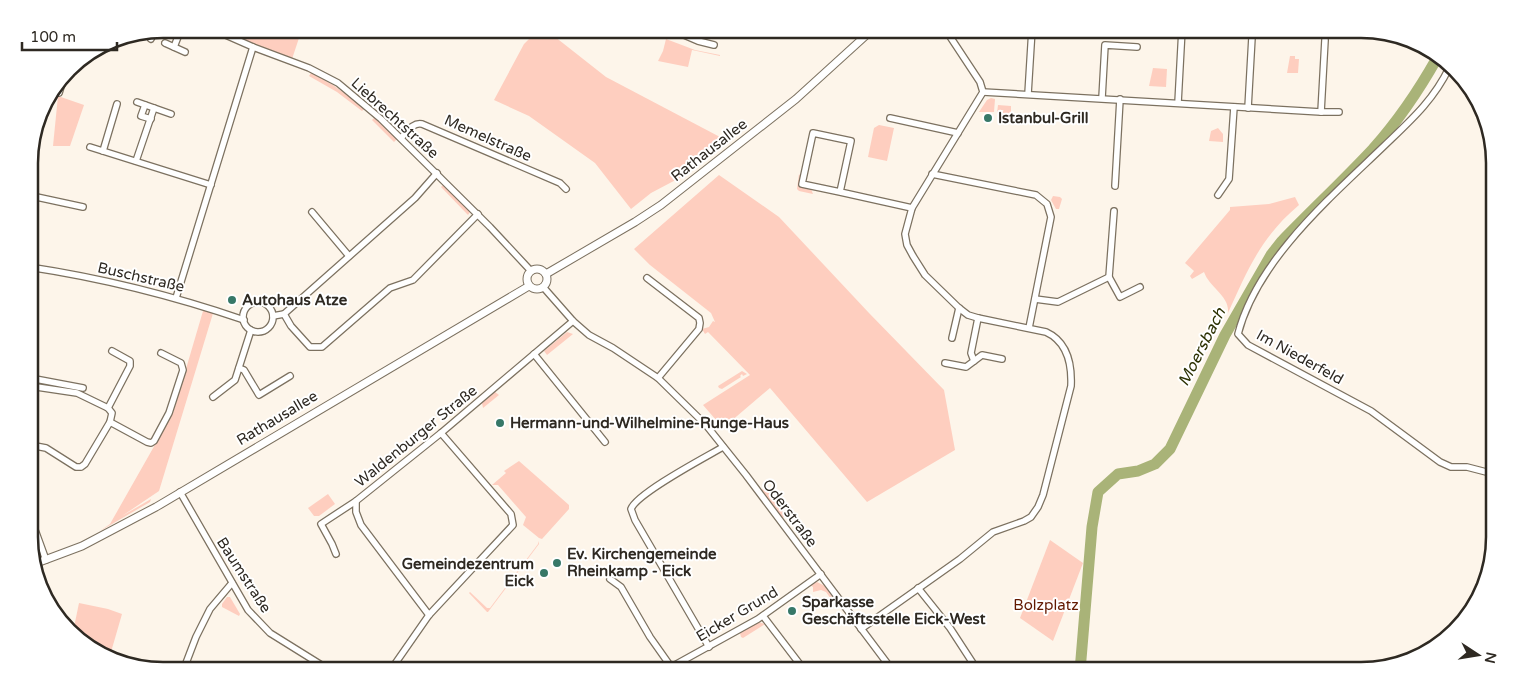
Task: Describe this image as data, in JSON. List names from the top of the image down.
{
  "streets": {
    "street": [
      "Liebrechtstraße",
      "Memelstraße",
      "Rathausallee",
      "Buschstraße",
      "Im Niederfeld",
      "Waldenburger Straße",
      "Oderstraße",
      "Baumstraße",
      "Eicker Grund"
    ]
  },
  "crossings": [
    ["Liebrechtstraße", "Memelstraße"],
    ["Liebrechtstraße", "Rathausallee"],
    ["Liebrechtstraße", "Oderstraße"],
    ["Rathausallee", "Oderstraße"],
    ["Rathausallee", "Baumstraße"],
    ["Waldenburger Straße", "Oderstraße"],
    ["Oderstraße", "Eicker Grund"]
  ],
  "water": ["Moersbach"],
  "parks": ["Bolzplatz"],
  "places": [
    "Istanbul-Grill",
    "Autohaus Atze",
    "Hermann-und-Wilhelmine-Runge-Haus",
    "Ev. Kirchengemeinde Rheinkamp - Eick",
    "Gemeindezentrum Eick",
    "Sparkasse Geschäftsstelle Eick-West"
  ],
  "scale_bar": "100 m",
  "north": "right"
}
